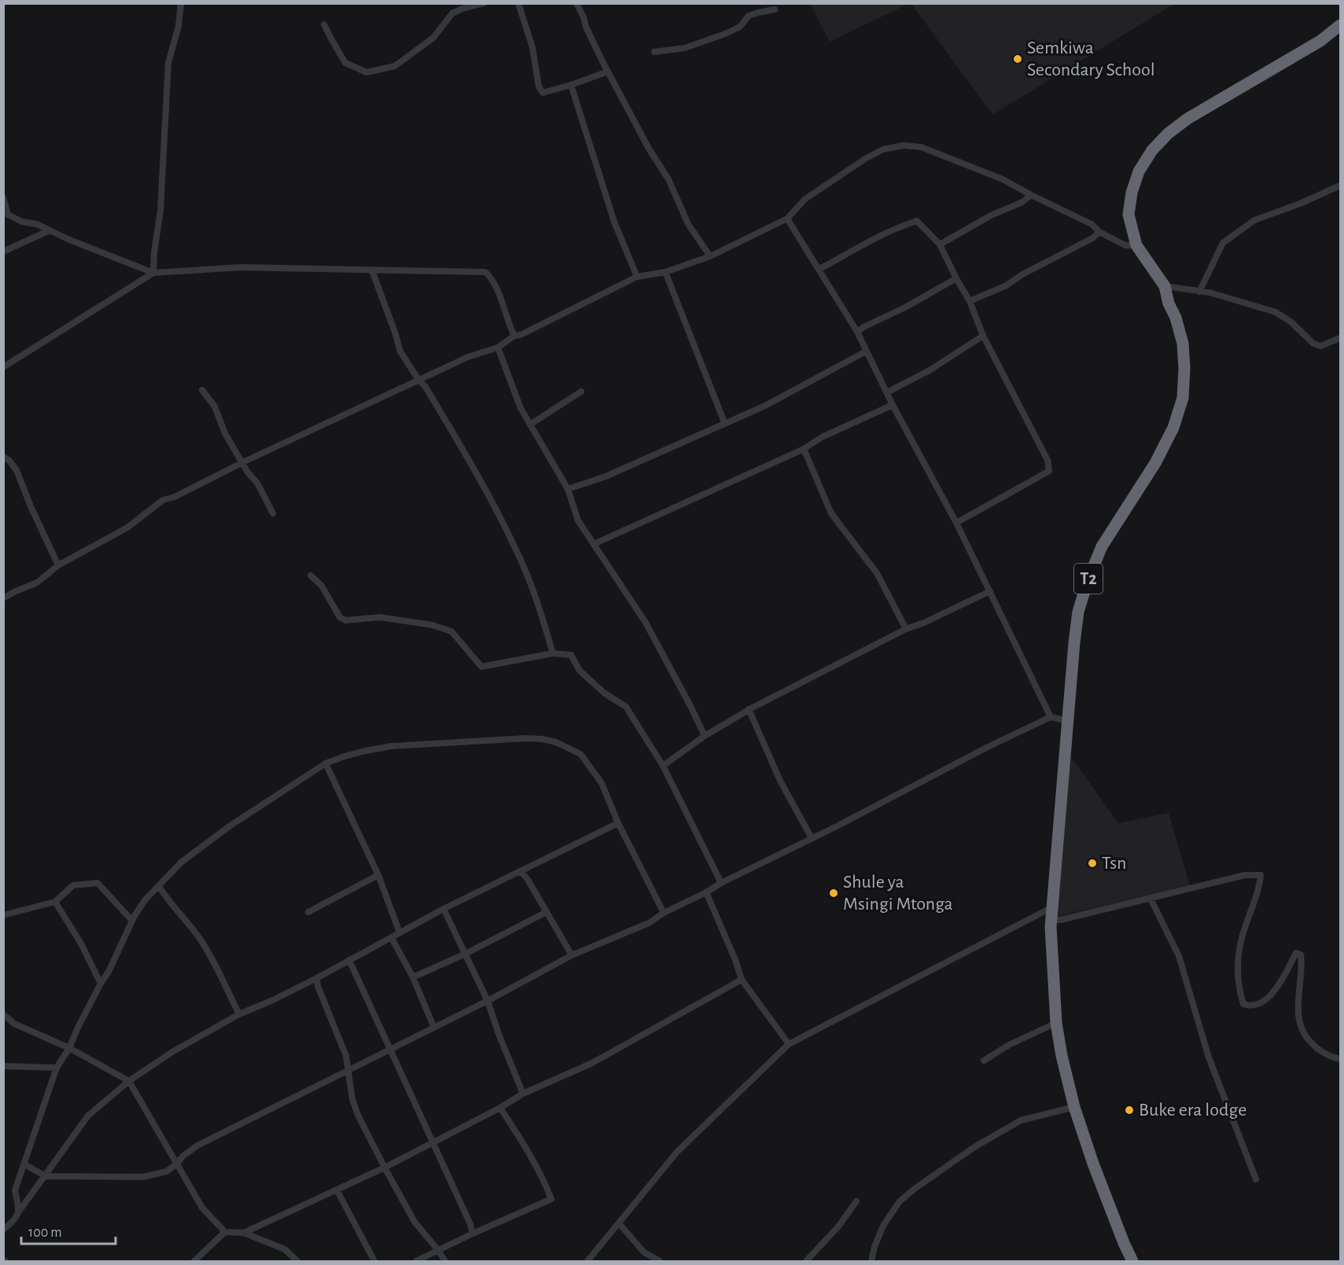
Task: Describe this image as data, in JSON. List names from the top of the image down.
{
  "streets": {
    "highway": ["T2"]
  },
  "places": [
    "Semkiwa Secondary School",
    "Tsn",
    "Shule ya Msingi Mtonga",
    "Buke era lodge"
  ],
  "scale_bar": "100 m"
}
